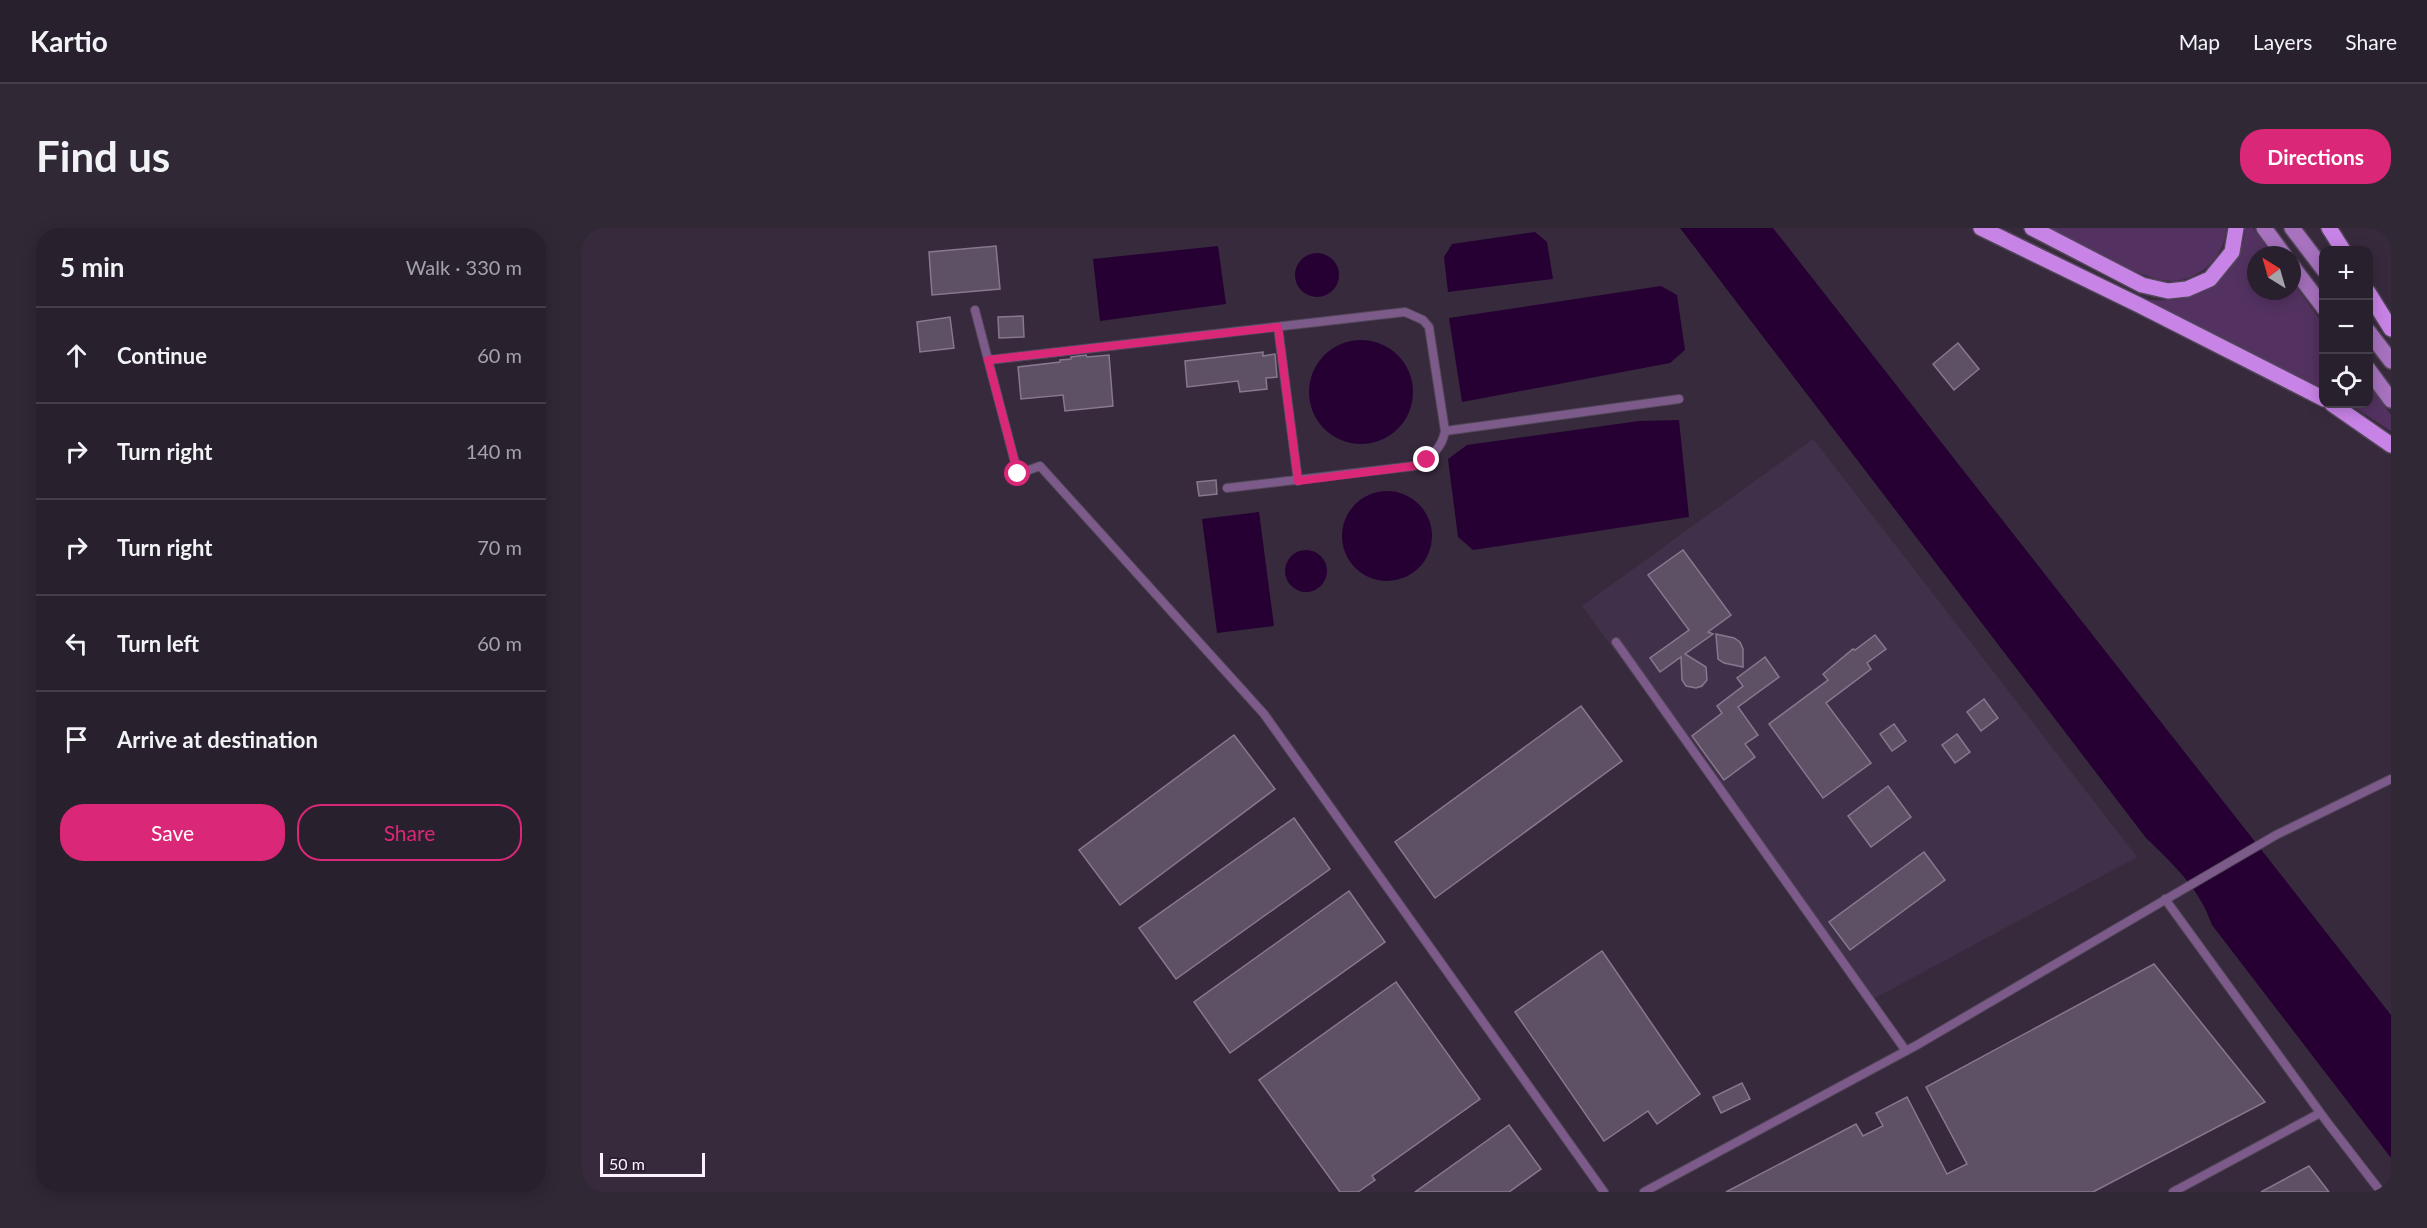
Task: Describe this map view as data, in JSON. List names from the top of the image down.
{
  "scale_bar": "50 m",
  "north": "top left",
  "page": {
    "header": "Kartio",
    "nav": ["Map", "Layers", "Share"],
    "buttons": [
      "Directions",
      ["Save", "Share"]
    ],
    "title": "Find us",
    "heading": ["5 min", "Walk · 330 m"],
    "map_buttons": ["+", "−"],
    "list": [
      ["Continue", "60 m"],
      ["Turn right", "140 m"],
      ["Turn right", "70 m"],
      ["Turn left", "60 m"],
      "Arrive at destination"
    ],
    "scale": "50 m"
  }
}
